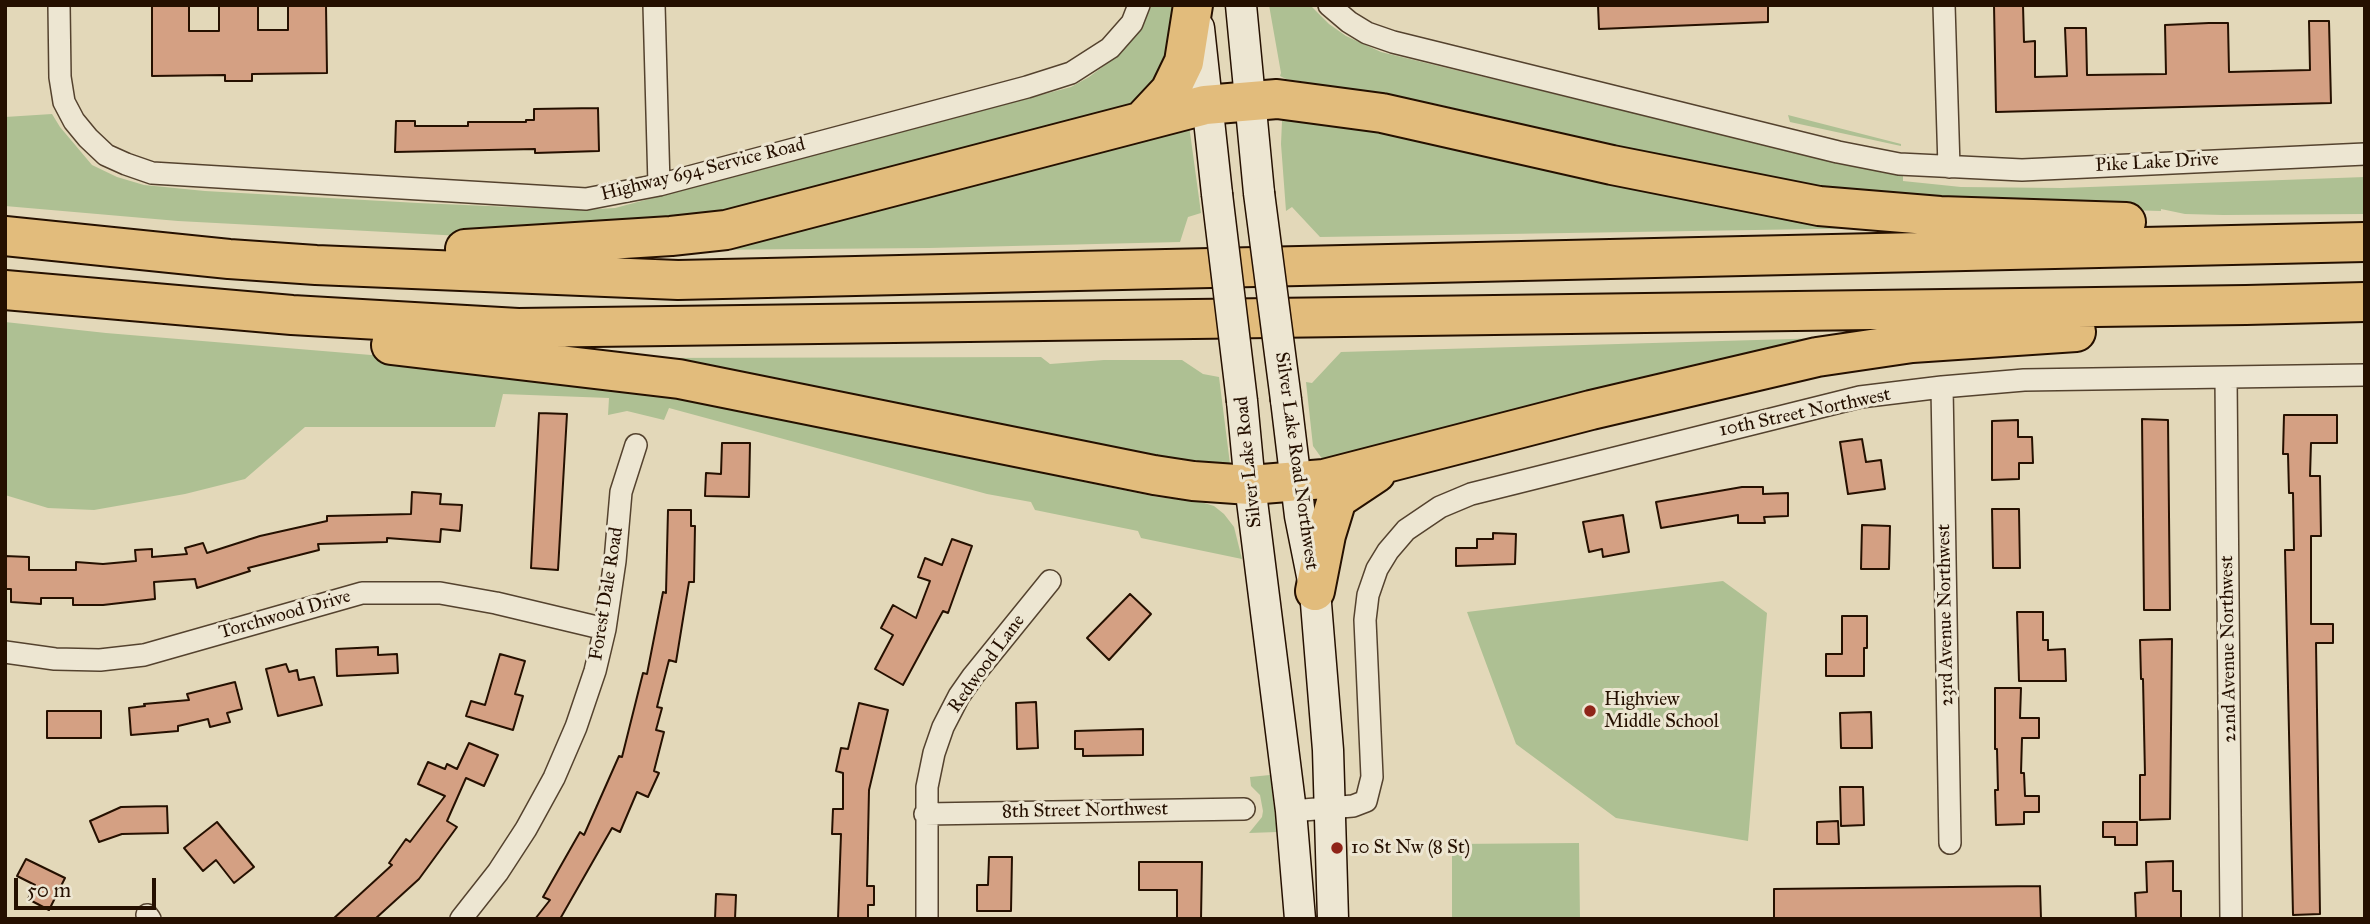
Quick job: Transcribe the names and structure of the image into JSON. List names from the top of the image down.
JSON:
{
  "streets": {
    "main road": ["Silver Lake Road Northwest", "Silver Lake Road"],
    "street": [
      "Pike Lake Drive",
      "Highway 694 Service Road",
      "10th Street Northwest",
      "Forest Dale Road",
      "Torchwood Drive",
      "23rd Avenue Northwest",
      "22nd Avenue Northwest",
      "Redwood Lane",
      "8th Street Northwest"
    ]
  },
  "crossings": [
    ["10th Street Northwest", "Silver Lake Road Northwest"],
    ["10th Street Northwest", "23rd Avenue Northwest"],
    ["10th Street Northwest", "22nd Avenue Northwest"],
    ["Forest Dale Road", "Torchwood Drive"],
    ["Redwood Lane", "8th Street Northwest"]
  ],
  "places": ["Highview Middle School", "10 St Nw (8 St)"],
  "scale_bar": "50 m"
}
